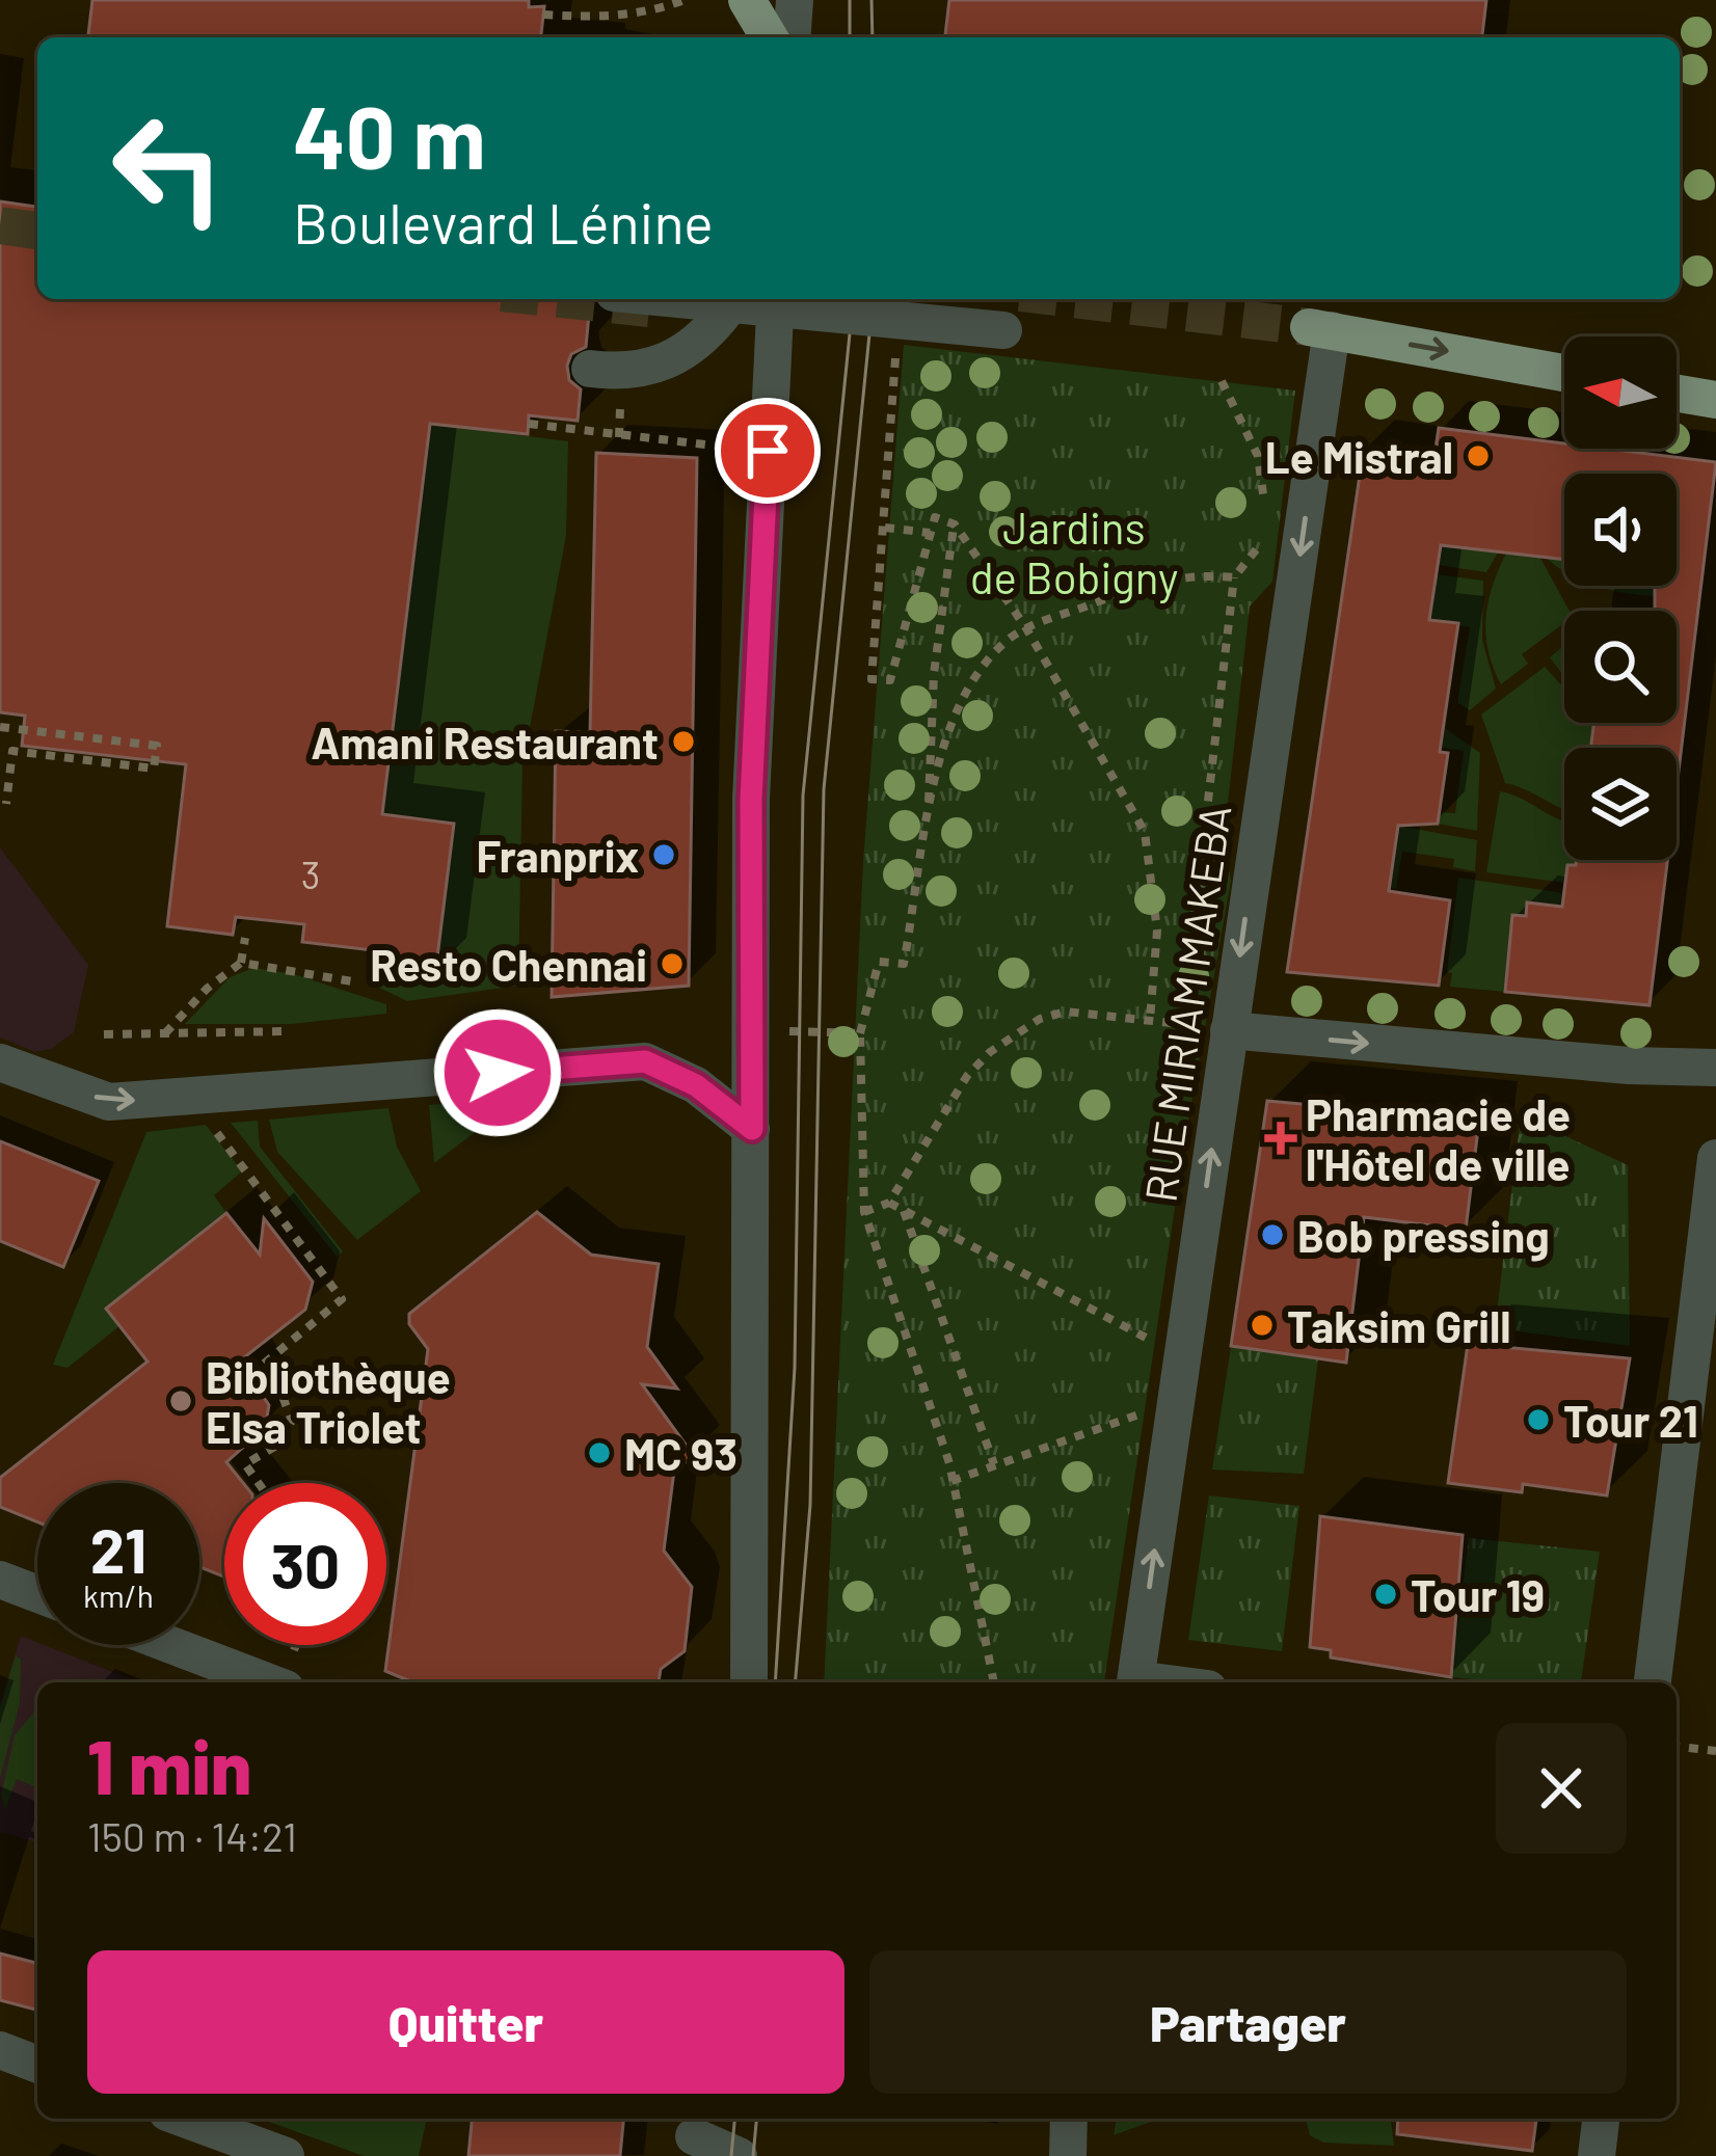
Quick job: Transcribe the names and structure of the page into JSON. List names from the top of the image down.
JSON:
{
  "streets": {
    "street": ["RUE MIRIAM MAKEBA"]
  },
  "parks": ["Jardins de Bobigny"],
  "places": {
    "other": [
      "Le Mistral",
      "Amani Restaurant",
      "Franprix",
      "Resto Chennai",
      "Bob pressing",
      "Taksim Grill",
      "Bibliothèque Elsa Triolet",
      "Tour 21",
      "MC 93",
      "Tour 19"
    ],
    "health": ["Pharmacie de l'Hôtel de ville"]
  },
  "house_numbers": ["3"],
  "north": "left",
  "page": {
    "turn": ["40 m", "Boulevard Lénine"],
    "speed": "21 km/h",
    "limit": "30",
    "heading": ["1 min", "150 m · 14:21"],
    "buttons": ["Quitter", "Partager"]
  }
}
